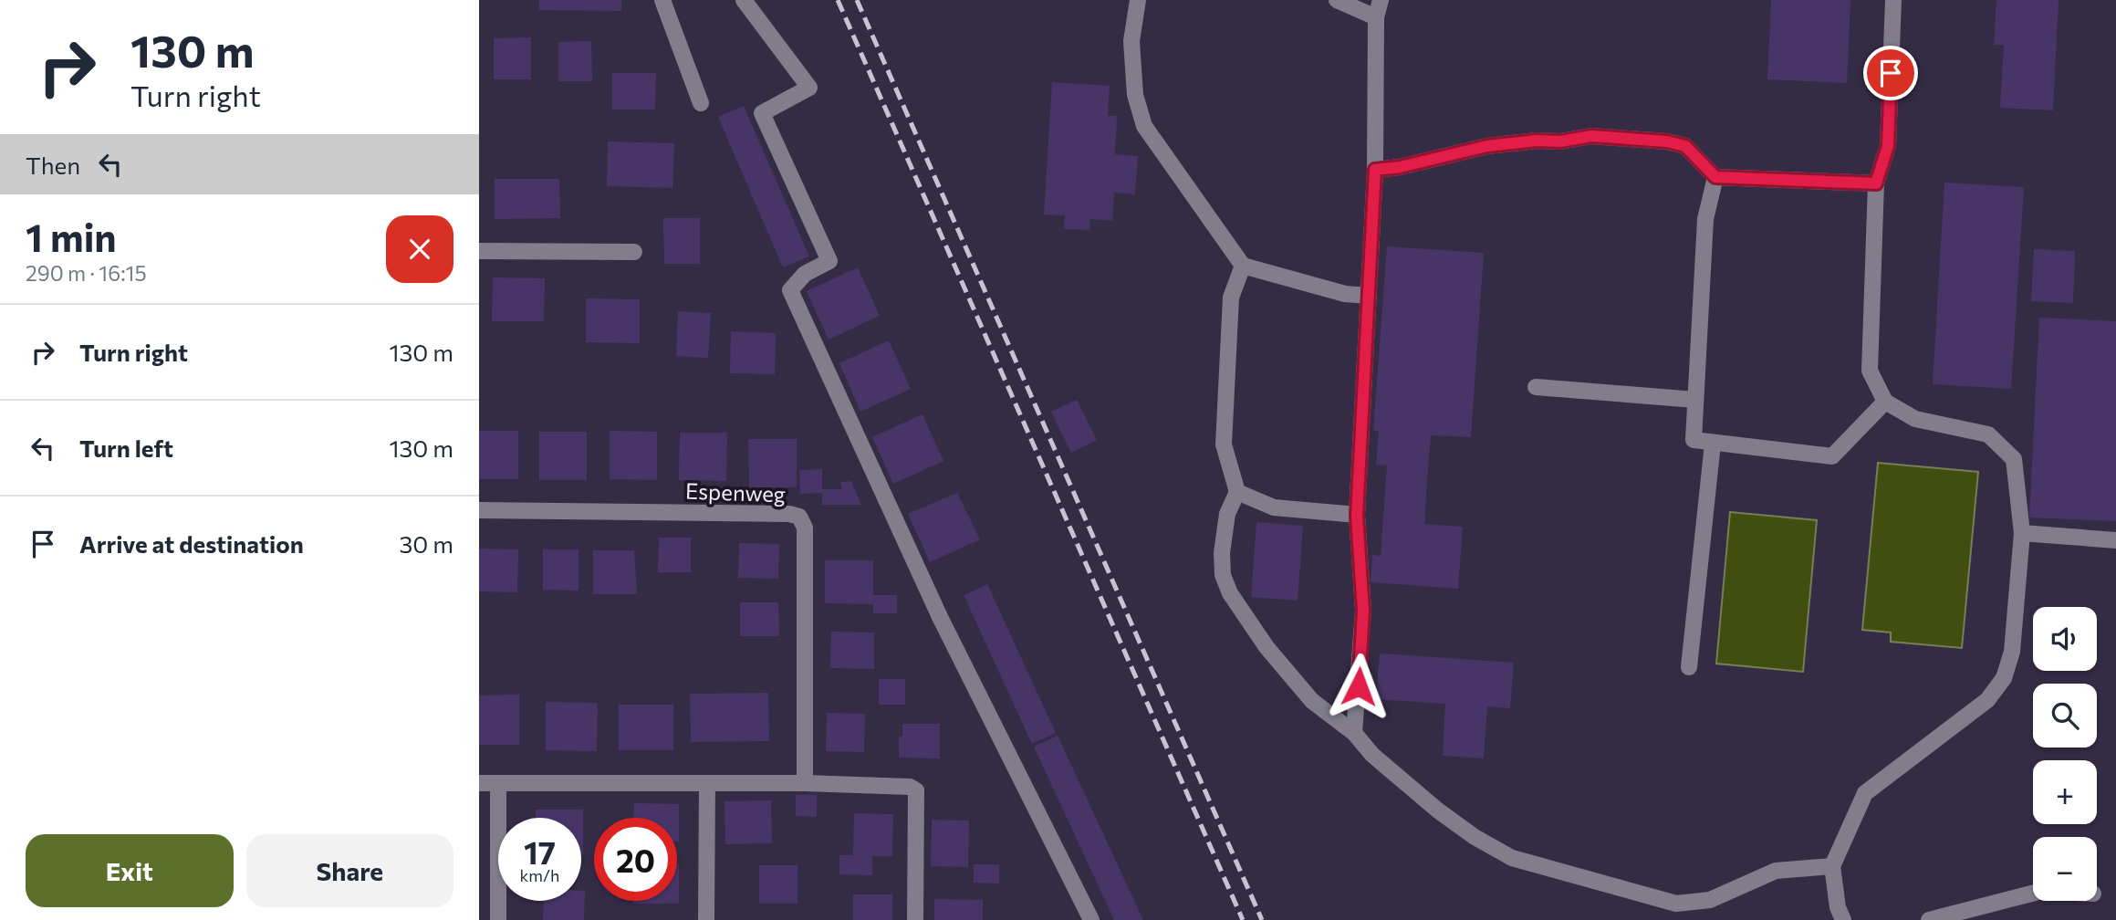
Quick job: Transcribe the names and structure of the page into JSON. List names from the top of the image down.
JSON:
{
  "streets": {
    "street": ["Espenweg"]
  },
  "page": {
    "turn": ["130 m", "Turn right"],
    "then": "Then",
    "heading": ["1 min", "290 m · 16:15"],
    "list": [
      {
        "name": "Turn right",
        "value": "130 m"
      },
      {
        "name": "Turn left",
        "value": "130 m"
      },
      {
        "name": "Arrive at destination",
        "value": "30 m"
      }
    ],
    "map_buttons": ["+", "−"],
    "speed": "17 km/h",
    "limit": "20",
    "buttons": ["Exit", "Share"]
  }
}
